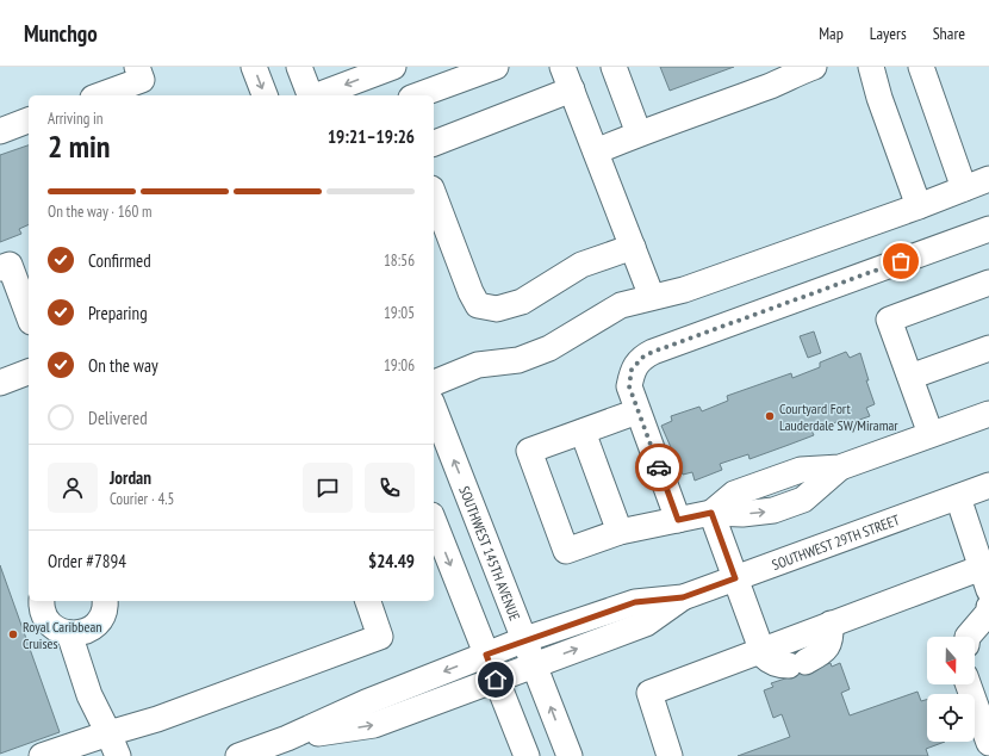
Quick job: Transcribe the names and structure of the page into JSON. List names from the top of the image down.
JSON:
{
  "streets": {
    "street": ["SOUTHWEST 29TH STREET", "SOUTHWEST 145TH AVENUE"]
  },
  "crossings": [
    ["SOUTHWEST 29TH STREET", "SOUTHWEST 145TH AVENUE"]
  ],
  "places": ["Courtyard Fort Lauderdale SW/Miramar", "Royal Caribbean Cruises"],
  "north": "bottom",
  "page": {
    "header": "Munchgo",
    "nav": ["Map", "Layers", "Share"],
    "heading": ["2 min", "Arriving in", "19:21–19:26"],
    "panel": [
      "Jordan",
      "Courier · 4.5",
      "Order #7894",
      "$24.49"
    ],
    "bar": "On the way · 160 m",
    "list": [
      ["Confirmed", "18:56"],
      ["Preparing", "19:05"],
      ["On the way", "19:06"],
      "Delivered"
    ]
  }
}
